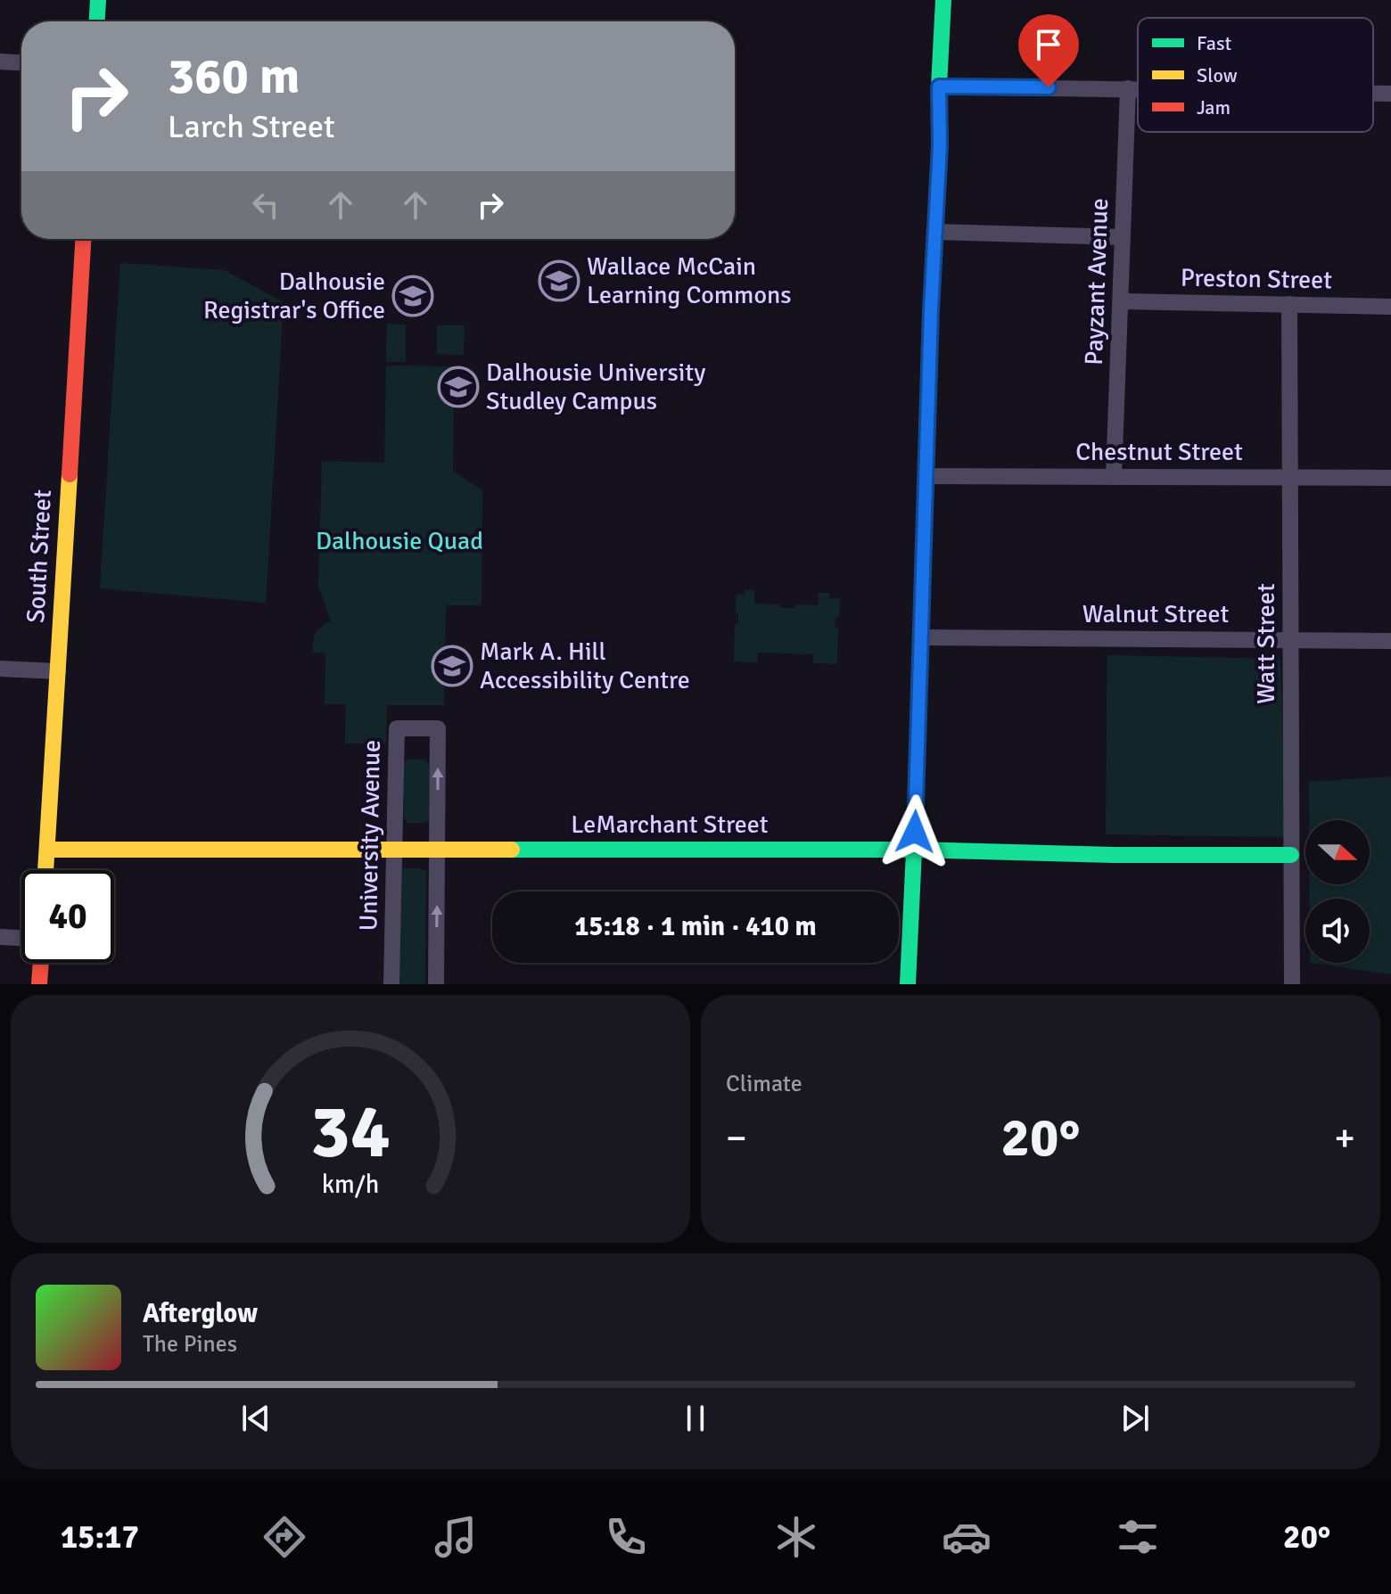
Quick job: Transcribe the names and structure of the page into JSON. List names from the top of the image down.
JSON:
{
  "streets": {
    "street": [
      "Preston Street",
      "Payzant Avenue",
      "Chestnut Street",
      "South Street",
      "Walnut Street",
      "Watt Street",
      "LeMarchant Street",
      "University Avenue"
    ]
  },
  "crossings": [
    ["Preston Street", "Payzant Avenue"],
    ["Preston Street", "Watt Street"],
    ["Payzant Avenue", "Chestnut Street"],
    ["Chestnut Street", "Watt Street"],
    ["South Street", "LeMarchant Street"],
    ["Walnut Street", "Watt Street"],
    ["Watt Street", "LeMarchant Street"],
    ["LeMarchant Street", "University Avenue"]
  ],
  "parks": ["Dalhousie Quad"],
  "places": {
    "school or university": [
      "Wallace McCain Learning Commons",
      "Dalhousie Registrar's Office",
      "Dalhousie University Studley Campus",
      "Mark A. Hill Accessibility Centre"
    ]
  },
  "legend": ["Fast", "Slow", "Jam"],
  "north": "right",
  "page": {
    "turn": ["360 m", "Larch Street"],
    "limit": "40",
    "trip": "15:18 · 1 min · 410 m",
    "tile": "Climate",
    "heat": ["−", "20°", "+"],
    "song": ["Afterglow", "The Pines"],
    "tabs": ["15:17", "20°"],
    "gauge": ["34", "km/h"]
  }
}
